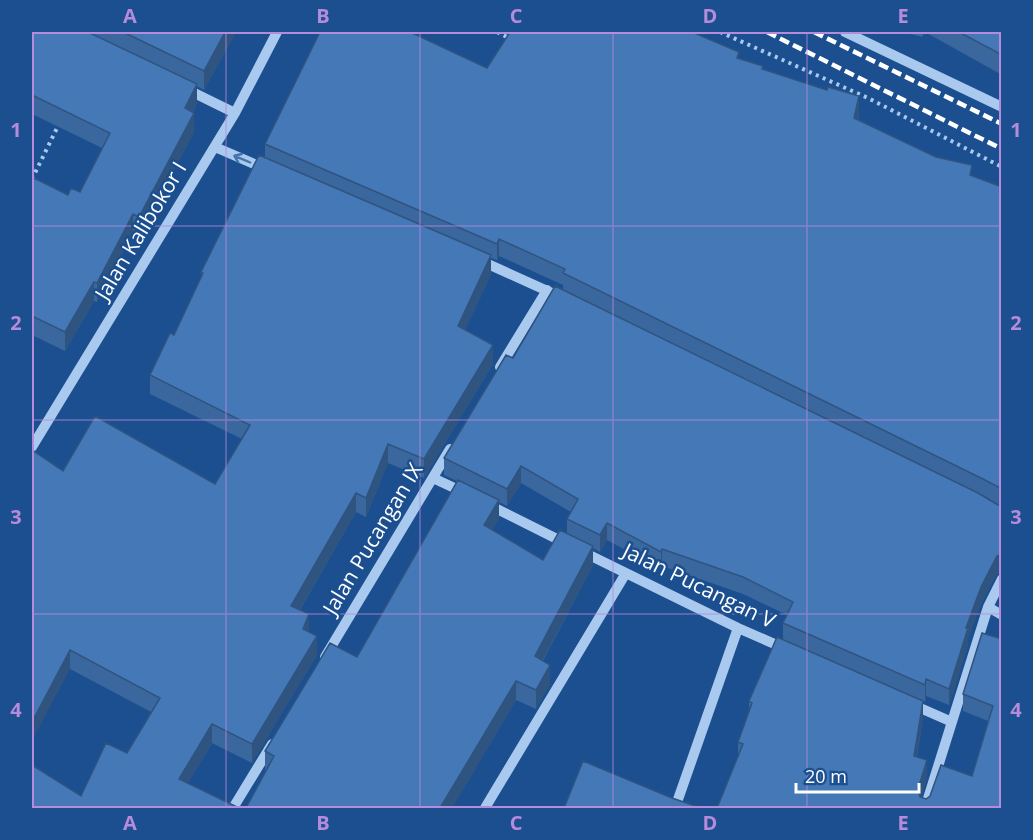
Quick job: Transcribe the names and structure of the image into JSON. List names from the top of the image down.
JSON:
{
  "streets": {
    "street": ["Jalan Kalibokor I", "Jalan Pucangan IX", "Jalan Pucangan V"]
  },
  "crossings": [
    ["Jalan Pucangan IX", "Jalan Pucangan V"]
  ],
  "scale_bar": "20 m",
  "grid": {
    "columns": [
      "A",
      "B",
      "C",
      "D",
      "E"
    ],
    "rows": [
      "1",
      "2",
      "3",
      "4"
    ]
  }
}
